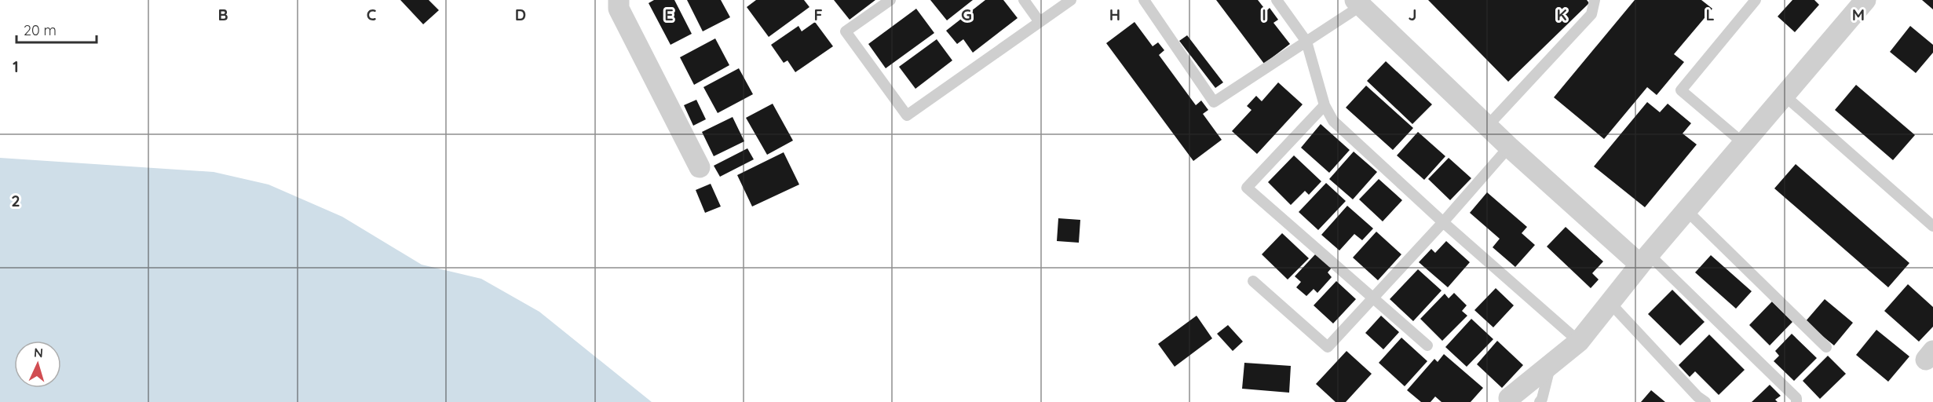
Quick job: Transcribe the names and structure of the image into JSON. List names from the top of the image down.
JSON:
{
  "scale_bar": "20 m",
  "north": "top",
  "grid": {
    "columns": [
      "B",
      "C",
      "D",
      "E",
      "F",
      "G",
      "H",
      "I",
      "J",
      "K",
      "L",
      "M"
    ],
    "rows": ["1", "2"]
  }
}
